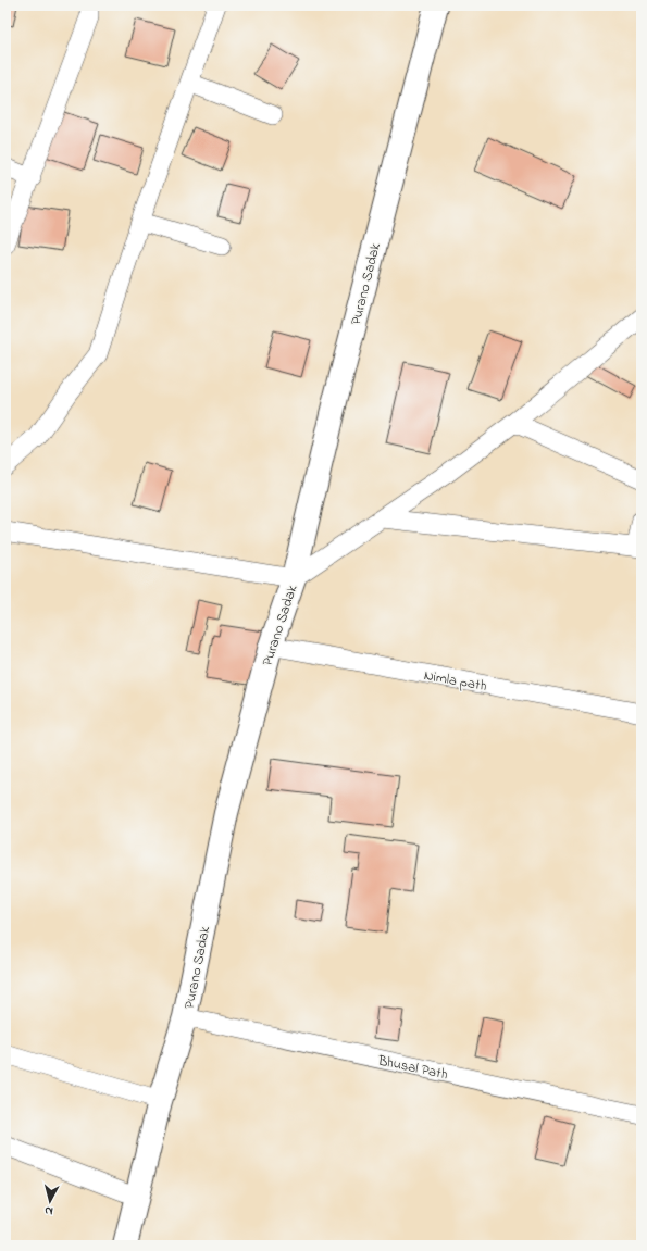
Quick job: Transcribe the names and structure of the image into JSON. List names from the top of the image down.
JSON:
{
  "streets": {
    "main road": ["Purano Sadak"],
    "street": ["Nimla path", "Bhusal Path"]
  },
  "crossings": [
    ["Purano Sadak", "Nimla path"],
    ["Purano Sadak", "Bhusal Path"]
  ],
  "north": "bottom"
}
